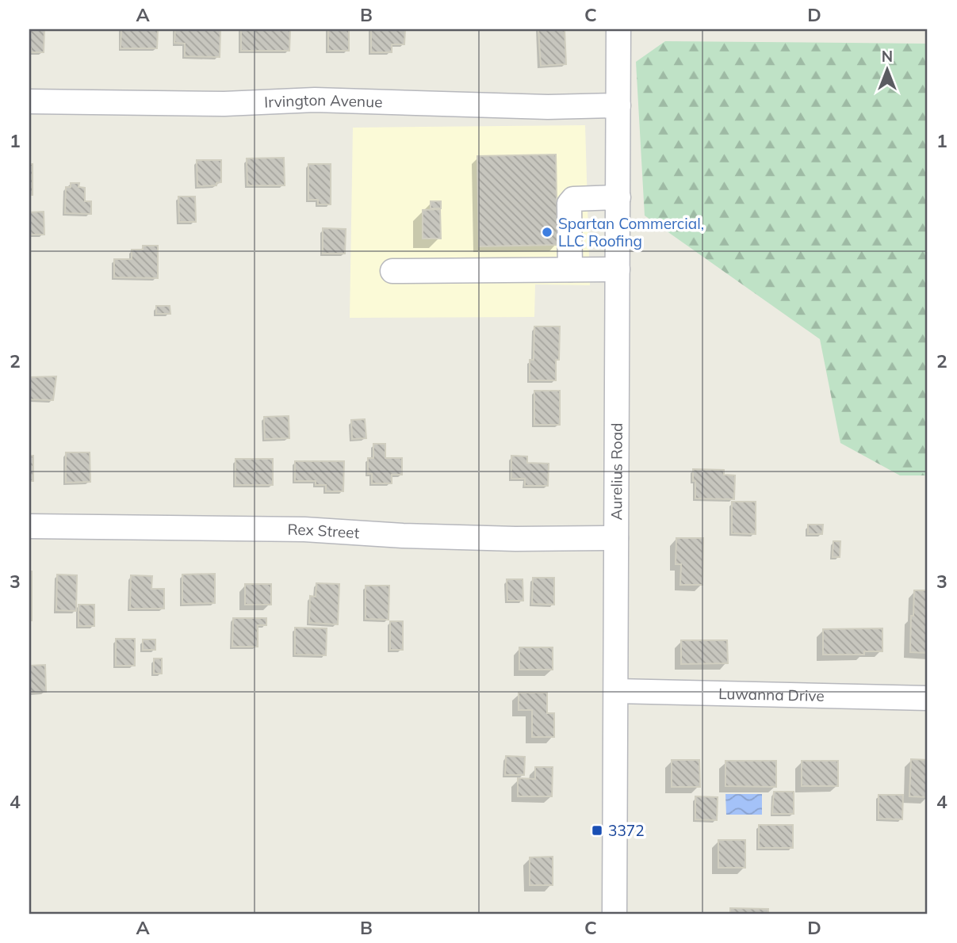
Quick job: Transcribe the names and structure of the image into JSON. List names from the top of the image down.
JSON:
{
  "streets": {
    "street": [
      "Irvington Avenue",
      "Aurelius Road",
      "Rex Street",
      "Luwanna Drive"
    ]
  },
  "crossings": [
    ["Irvington Avenue", "Aurelius Road"],
    ["Aurelius Road", "Rex Street"],
    ["Aurelius Road", "Luwanna Drive"]
  ],
  "places": {
    "other": ["Spartan Commercial, LLC Roofing"],
    "transit": ["3372"]
  },
  "north": "top",
  "grid": {
    "columns": [
      "A",
      "B",
      "C",
      "D"
    ],
    "rows": [
      "1",
      "2",
      "3",
      "4"
    ]
  }
}
